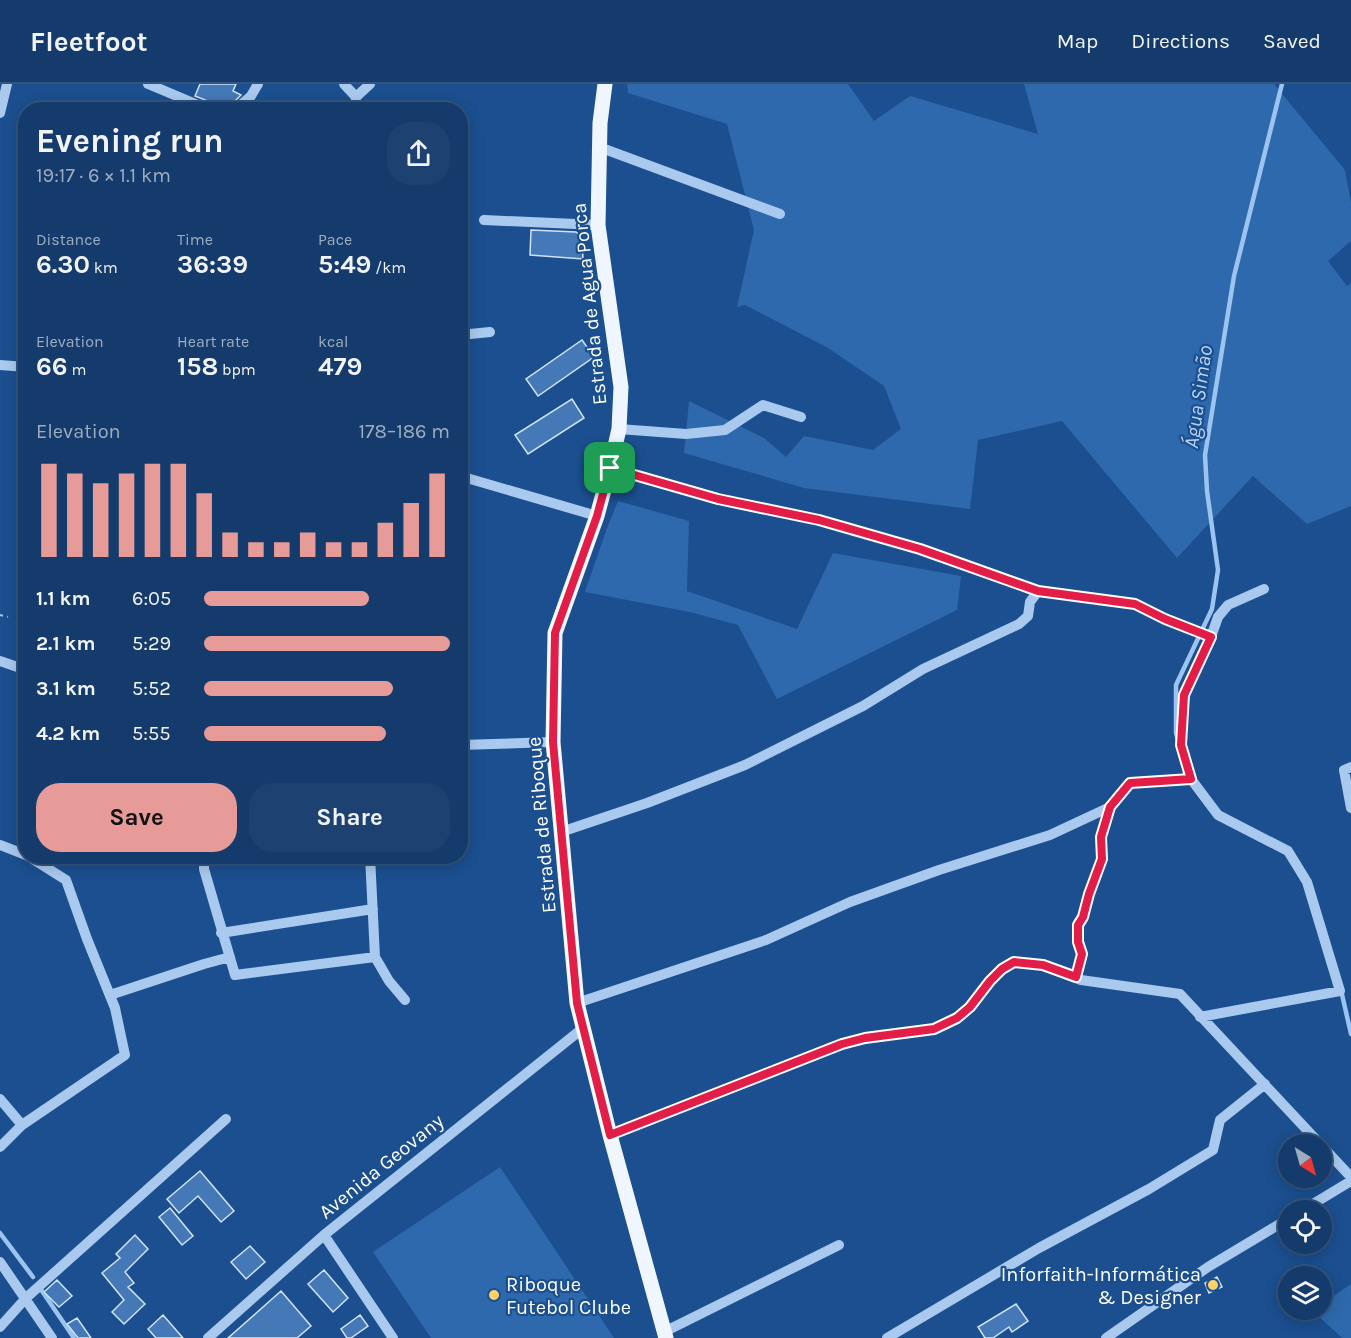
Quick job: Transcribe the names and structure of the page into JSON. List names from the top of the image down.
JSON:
{
  "streets": {
    "main road": ["Estrada de Agua Porca", "Estrada de Riboque"],
    "street": ["Avenida Geovany"]
  },
  "crossings": [
    ["Estrada de Agua Porca", "Estrada de Riboque"],
    ["Estrada de Riboque", "Avenida Geovany"]
  ],
  "water": ["Água Simão"],
  "places": ["Inforfaith-Informática & Designer", "Riboque Futebol Clube"],
  "north": "bottom right",
  "page": {
    "header": "Fleetfoot",
    "nav": ["Map", "Directions", "Saved"],
    "heading": ["Evening run", "19:17 · 6 × 1.1 km"],
    "stats": [
      ["Distance", "6.30 km"],
      ["Time", "36:39"],
      ["Pace", "5:49 /km"],
      ["Elevation", "66 m"],
      ["Heart rate", "158 bpm"],
      ["kcal", "479"]
    ],
    "chart": ["Elevation", "178–186 m"],
    "list": [
      {
        "name": "1.1 km",
        "note": "6:05"
      },
      {
        "name": "2.1 km",
        "note": "5:29"
      },
      {
        "name": "3.1 km",
        "note": "5:52"
      },
      {
        "name": "4.2 km",
        "note": "5:55"
      }
    ],
    "buttons": ["Save", "Share"]
  }
}
